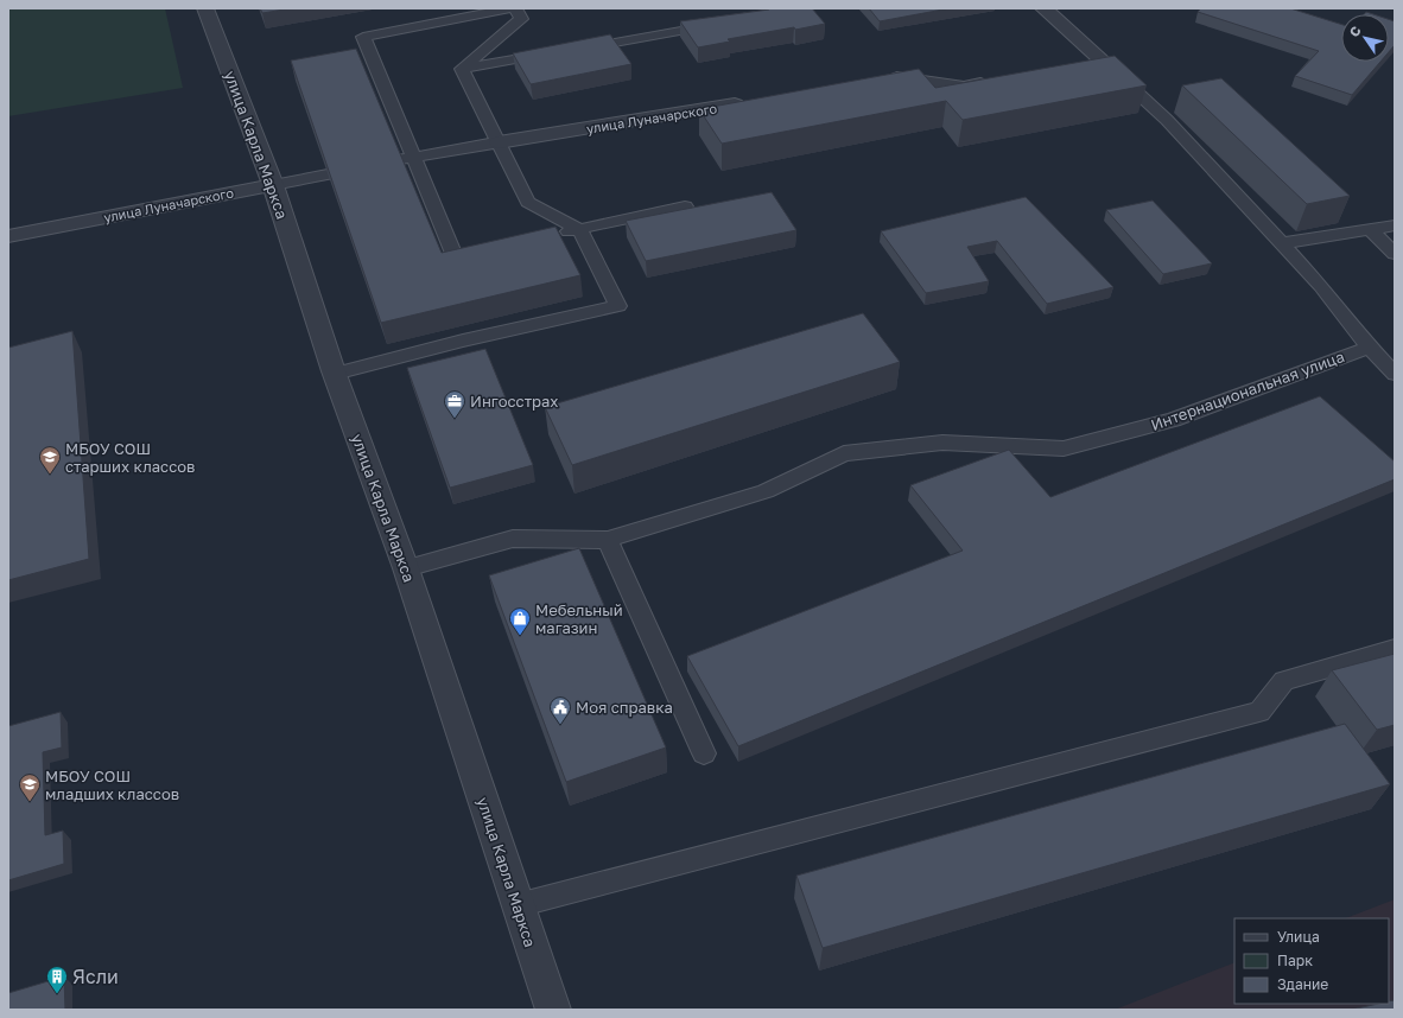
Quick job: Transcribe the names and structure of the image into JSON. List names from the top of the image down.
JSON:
{
  "streets": {
    "street": ["улица Луначарского", "улица Карла Маркса"],
    "lane": ["Интернациональная улица"]
  },
  "crossings": [
    ["улица Луначарского", "улица Карла Маркса"],
    ["улица Карла Маркса", "Интернациональная улица"]
  ],
  "places": {
    "office": ["Ингосстрах"],
    "school or university": ["МБОУ СОШ старших классов", "МБОУ СОШ младших классов"],
    "shop": ["Мебельный магазин"],
    "public building": ["Моя справка"],
    "building": ["Ясли"]
  },
  "legend": ["Улица", "Парк", "Здание"],
  "north": "top left"
}
